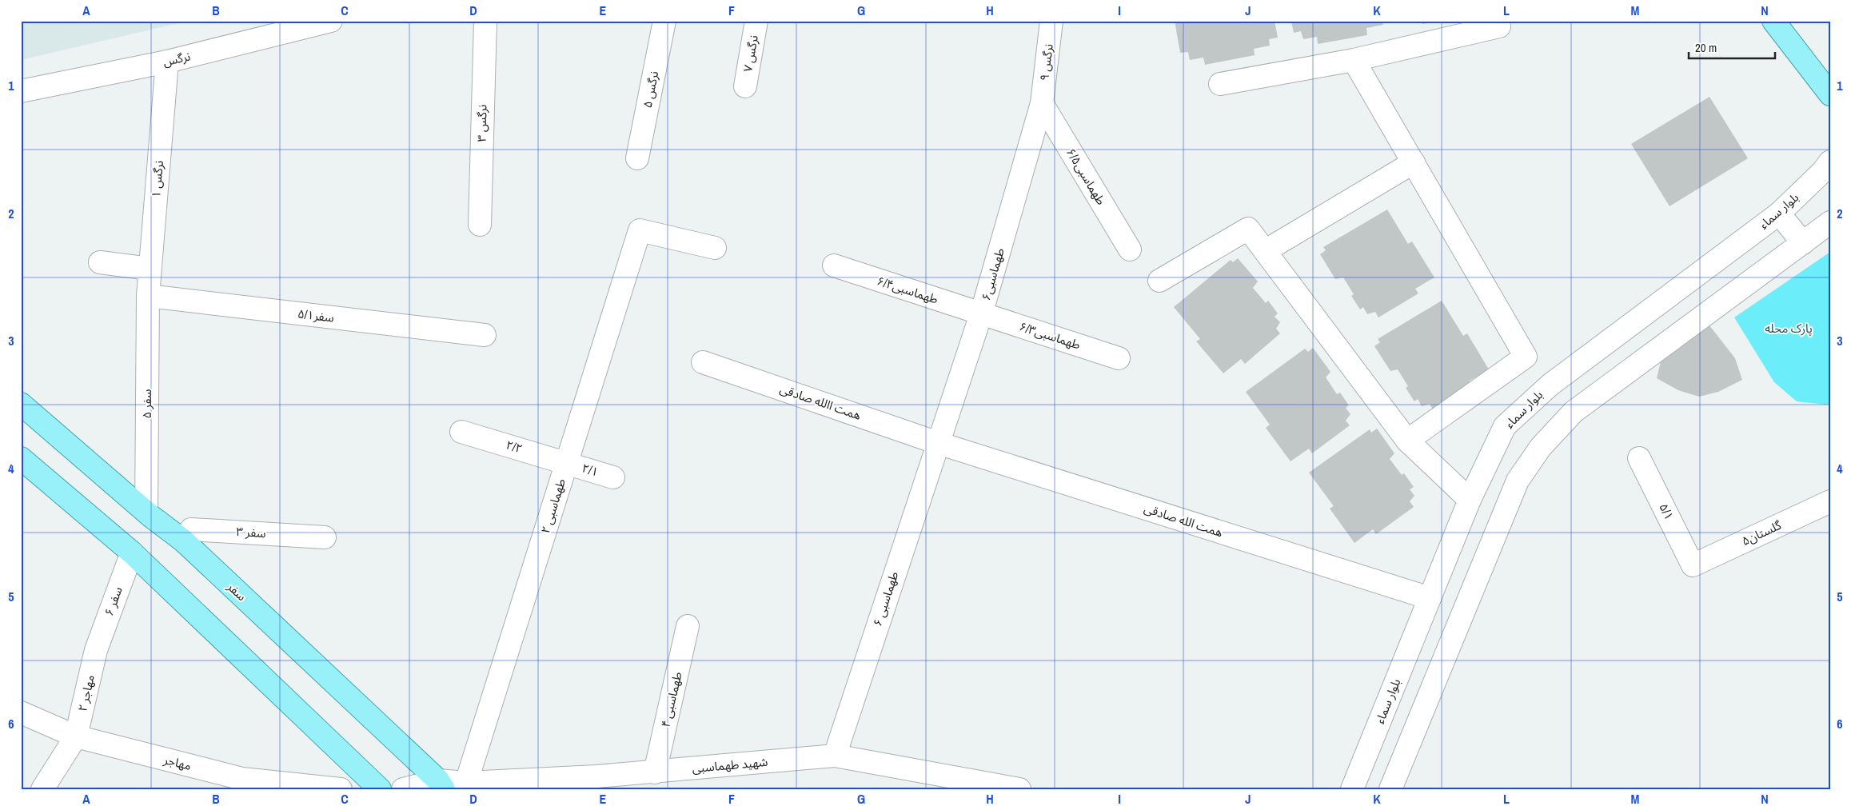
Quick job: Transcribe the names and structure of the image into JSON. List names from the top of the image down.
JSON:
{
  "streets": {
    "main road": ["سفر"],
    "street": [
      "۷ نرگس",
      "نرگس",
      "۹ نرگس",
      "۵ نرگس",
      "۳ نرگس",
      "۶/۵طهماسبی",
      "۱ نرگس",
      "بلوار سماء",
      "۶طهماسبی",
      "۶/۴طهماسبی",
      "۵/۱سفر",
      "۶/۳طهماسبی",
      "همت االله صادقی",
      "۵ سفر",
      "۲/۲",
      "۲/۱",
      "۲ طهماسبی",
      "۵/۱",
      "همت الله صادقی",
      "۳ سفر",
      "گلستان۵",
      "۶ طهماسبی",
      "۶ سفر",
      "۲ مهاجر",
      "۴ طهماسبی",
      "مهاجر",
      "شهید طهماسبی"
    ]
  },
  "crossings": [
    ["نرگس", "۱ نرگس"],
    ["۹ نرگس", "۶/۵طهماسبی"],
    ["۹ نرگس", "۶طهماسبی"],
    ["۶/۵طهماسبی", "۶طهماسبی"],
    ["۱ نرگس", "۵/۱سفر"],
    ["۱ نرگس", "۵ سفر"],
    ["بلوار سماء", "همت الله صادقی"],
    ["۶طهماسبی", "۶/۴طهماسبی"],
    ["۶طهماسبی", "۶/۳طهماسبی"],
    ["۶طهماسبی", "همت االله صادقی"],
    ["۶طهماسبی", "همت الله صادقی"],
    ["۶طهماسبی", "۶ طهماسبی"],
    ["۶/۴طهماسبی", "۶/۳طهماسبی"],
    ["۵/۱سفر", "۵ سفر"],
    ["همت االله صادقی", "همت الله صادقی"],
    ["همت االله صادقی", "۶ طهماسبی"],
    ["۵ سفر", "سفر"],
    ["۲/۲", "۲/۱"],
    ["۲/۲", "۲ طهماسبی"],
    ["۲/۱", "۲ طهماسبی"],
    ["۲ طهماسبی", "شهید طهماسبی"],
    ["۵/۱", "گلستان۵"],
    ["همت الله صادقی", "۶ طهماسبی"],
    ["۳ سفر", "سفر"],
    ["سفر", "شهید طهماسبی"],
    ["۶ طهماسبی", "شهید طهماسبی"],
    ["۶ سفر", "۲ مهاجر"],
    ["۲ مهاجر", "مهاجر"],
    ["۴ طهماسبی", "شهید طهماسبی"]
  ],
  "parks": ["پارک محله"],
  "scale_bar": "20 m",
  "grid": {
    "columns": [
      "A",
      "B",
      "C",
      "D",
      "E",
      "F",
      "G",
      "H",
      "I",
      "J",
      "K",
      "L",
      "M",
      "N"
    ],
    "rows": [
      "1",
      "2",
      "3",
      "4",
      "5",
      "6"
    ]
  }
}
